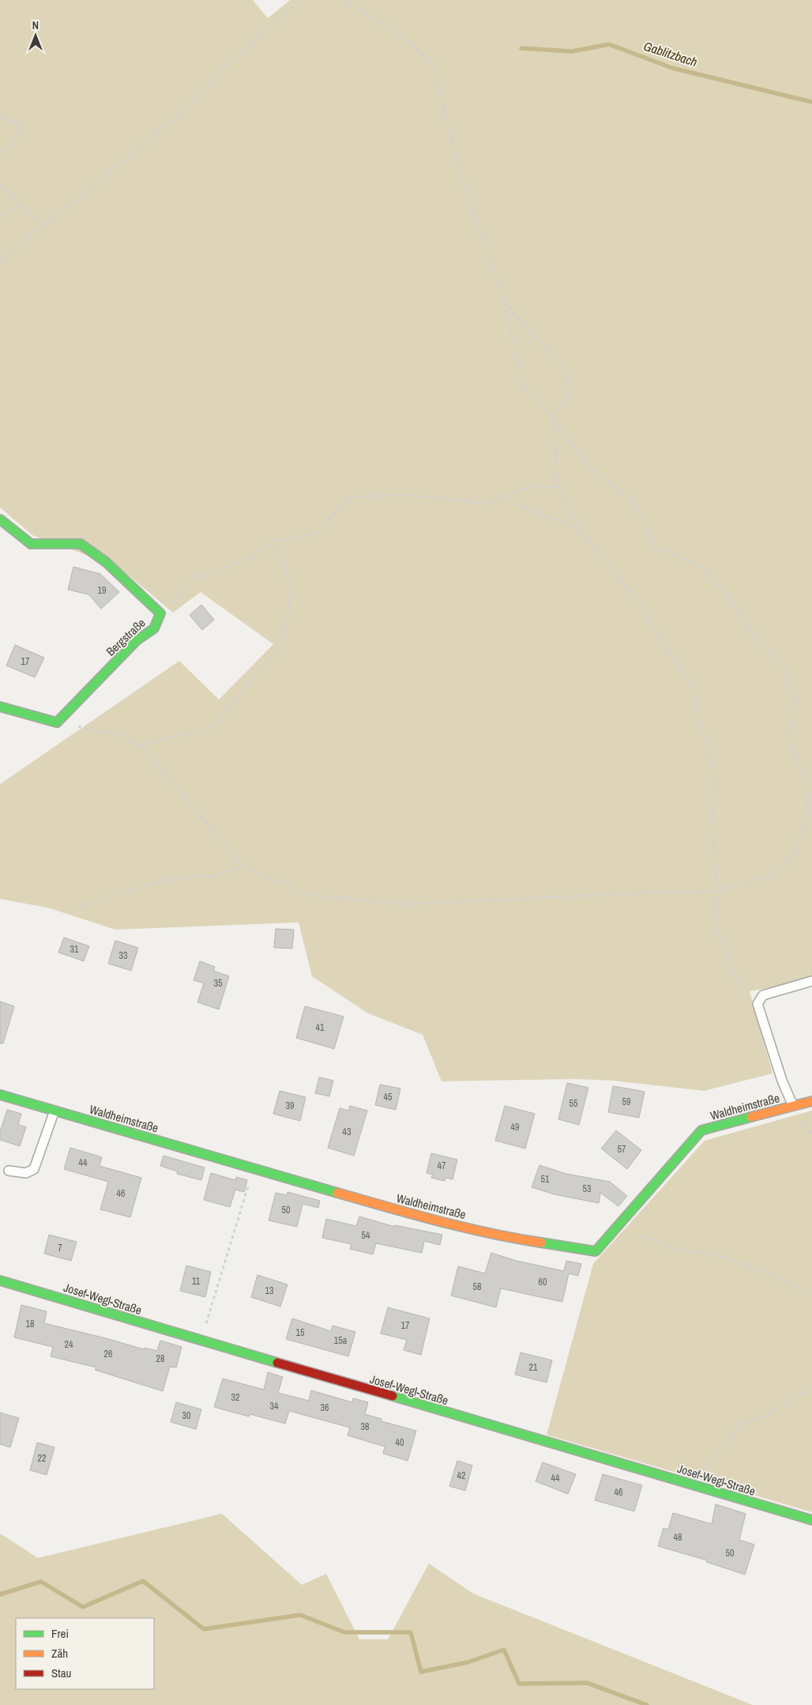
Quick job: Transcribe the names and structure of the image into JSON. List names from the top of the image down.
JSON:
{
  "streets": {
    "street": ["Bergstraße", "Waldheimstraße", "Josef-Wegl-Straße"]
  },
  "water": ["Gablitzbach"],
  "house_numbers": [
    "19",
    "17",
    "31",
    "33",
    "35",
    "41",
    "45",
    "59",
    "55",
    "39",
    "49",
    "43",
    "57",
    "44",
    "47",
    "51",
    "53",
    "46",
    "50",
    "54",
    "7",
    "11",
    "60",
    "58",
    "13",
    "18",
    "17",
    "15",
    "15a",
    "24",
    "26",
    "28",
    "21",
    "32",
    "34",
    "36",
    "30",
    "38",
    "40",
    "22",
    "42",
    "44",
    "46",
    "48",
    "50"
  ],
  "legend": ["Frei", "Zäh", "Stau"],
  "north": "top"
}
